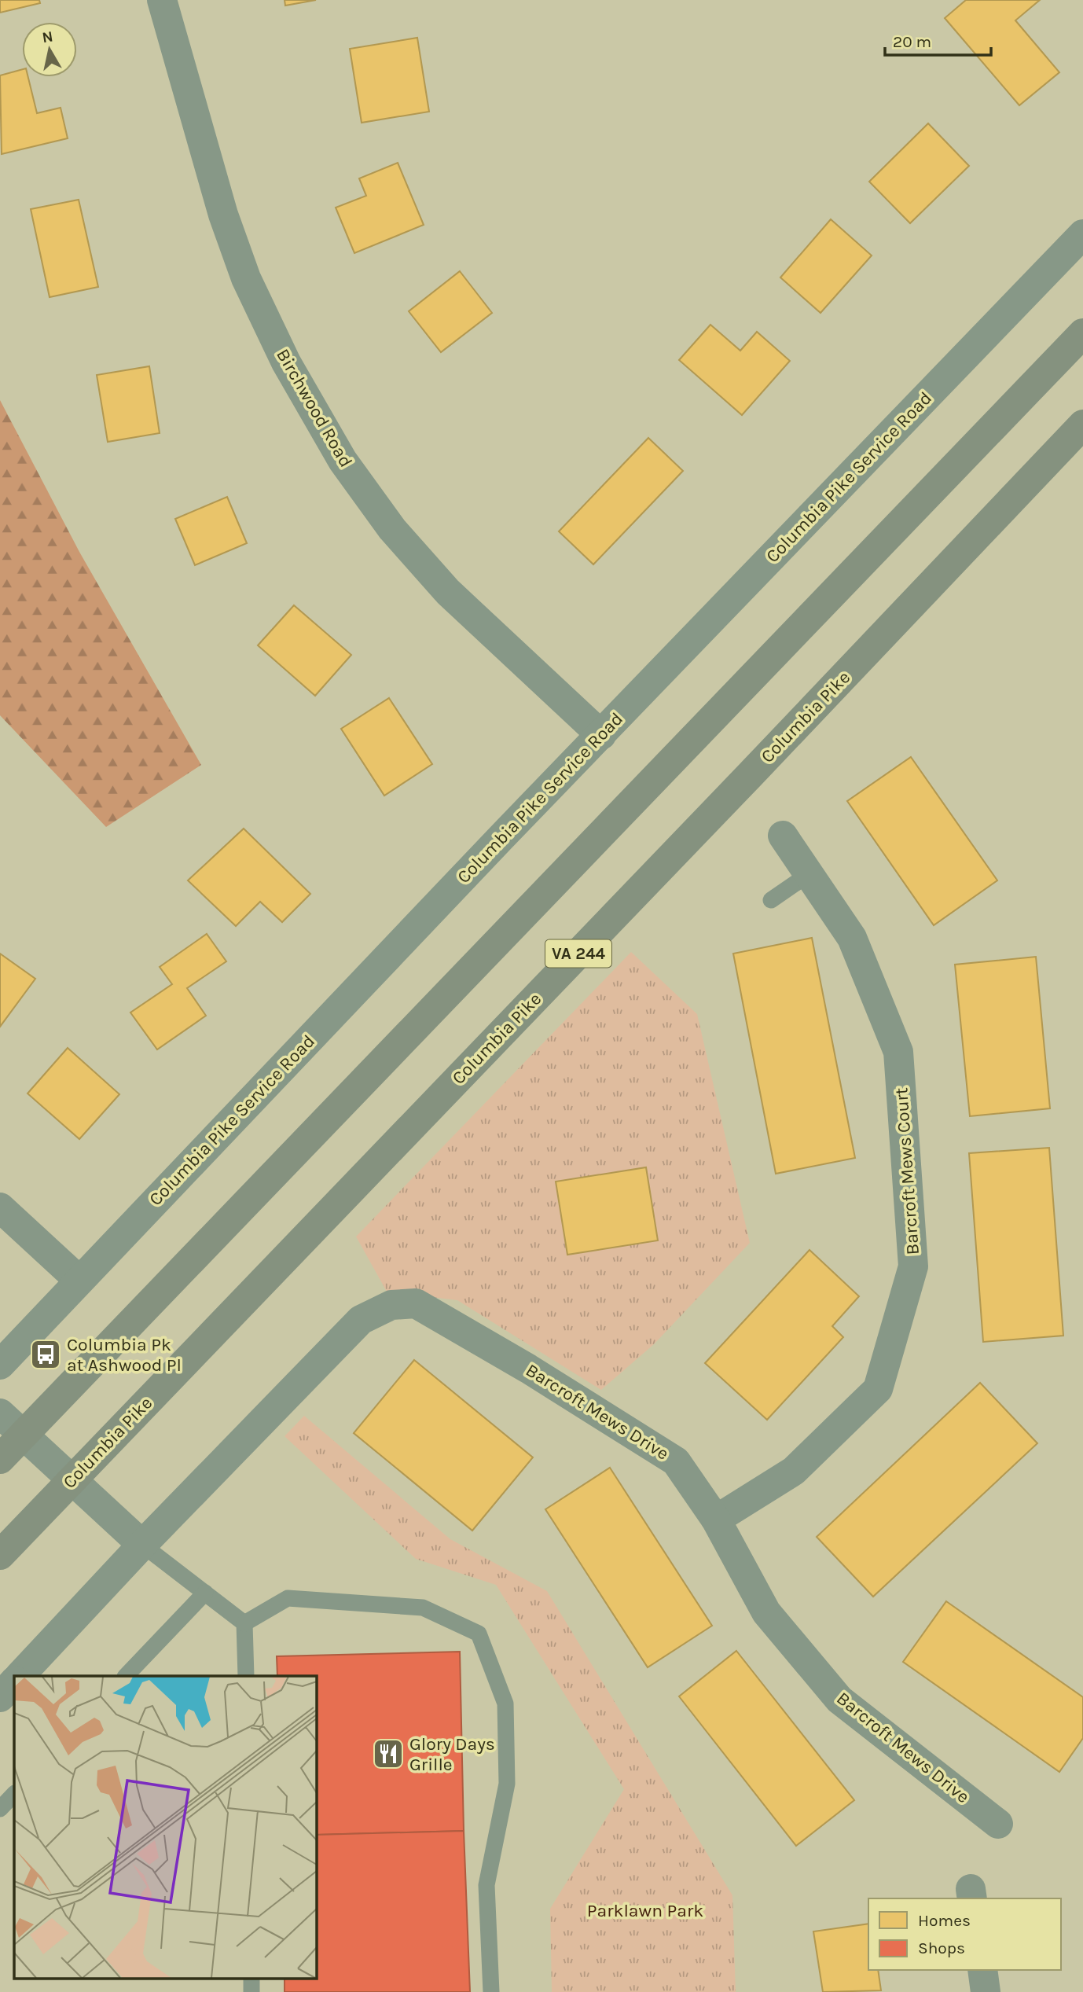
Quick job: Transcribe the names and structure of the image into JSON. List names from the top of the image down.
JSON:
{
  "streets": {
    "main road": ["Columbia Pike", "VA 244"],
    "street": [
      "Birchwood Road",
      "Columbia Pike Service Road",
      "Barcroft Mews Court",
      "Barcroft Mews Drive"
    ]
  },
  "crossings": [
    ["Birchwood Road", "Columbia Pike Service Road"],
    ["Barcroft Mews Court", "Barcroft Mews Drive"]
  ],
  "parks": ["Parklawn Park"],
  "places": {
    "bus stop": ["Columbia Pk at Ashwood Pl"],
    "restaurant": ["Glory Days Grille"]
  },
  "legend": ["Homes", "Shops"],
  "scale_bar": "20 m",
  "north": "top"
}
